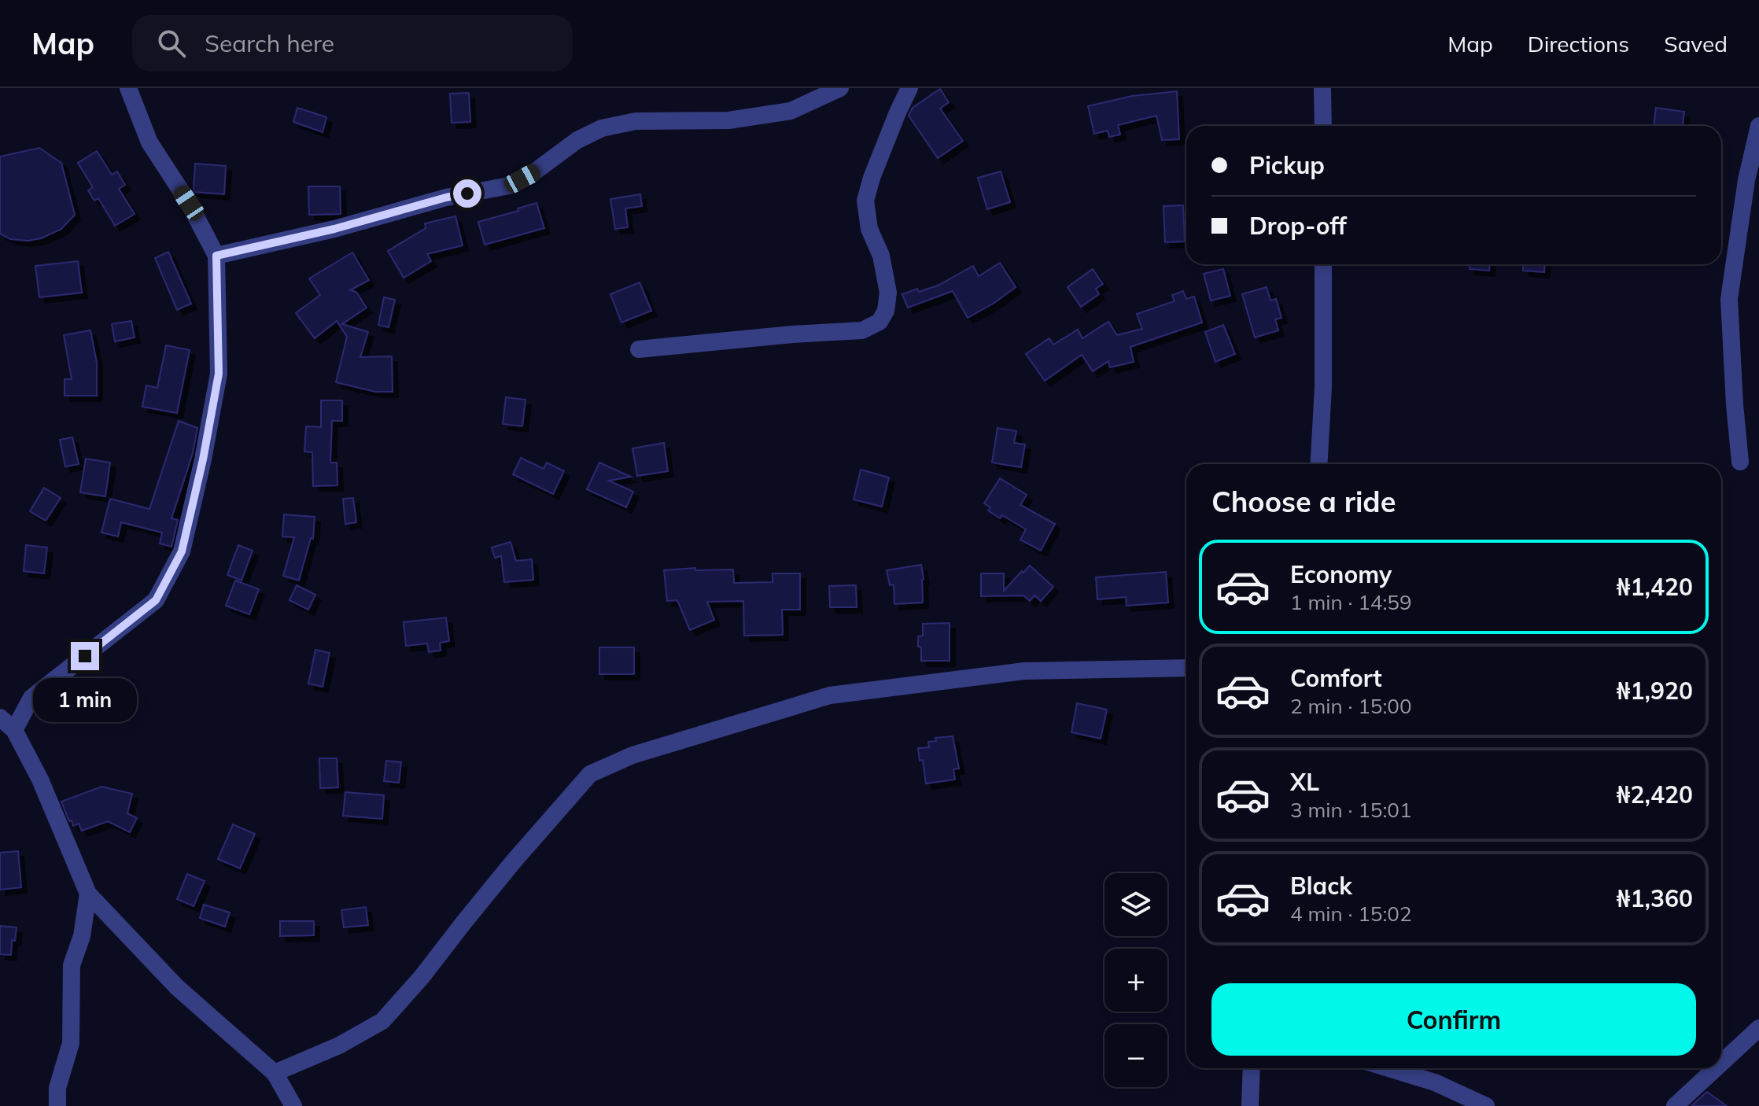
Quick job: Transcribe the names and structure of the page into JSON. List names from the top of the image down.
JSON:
{
  "page": {
    "header": "Map",
    "search": "Search here",
    "nav": ["Map", "Directions", "Saved"],
    "banner": ["Pickup", "Drop-off"],
    "heading": "Choose a ride",
    "list": [
      {
        "name": "Economy",
        "note": "1 min · 14:59",
        "value": "₦1,420"
      },
      {
        "name": "Comfort",
        "note": "2 min · 15:00",
        "value": "₦1,920"
      },
      {
        "name": "XL",
        "note": "3 min · 15:01",
        "value": "₦2,420"
      },
      {
        "name": "Black",
        "note": "4 min · 15:02",
        "value": "₦1,360"
      }
    ],
    "bubble": "1 min",
    "map_buttons": ["+", "−"],
    "buttons": "Confirm"
  }
}
